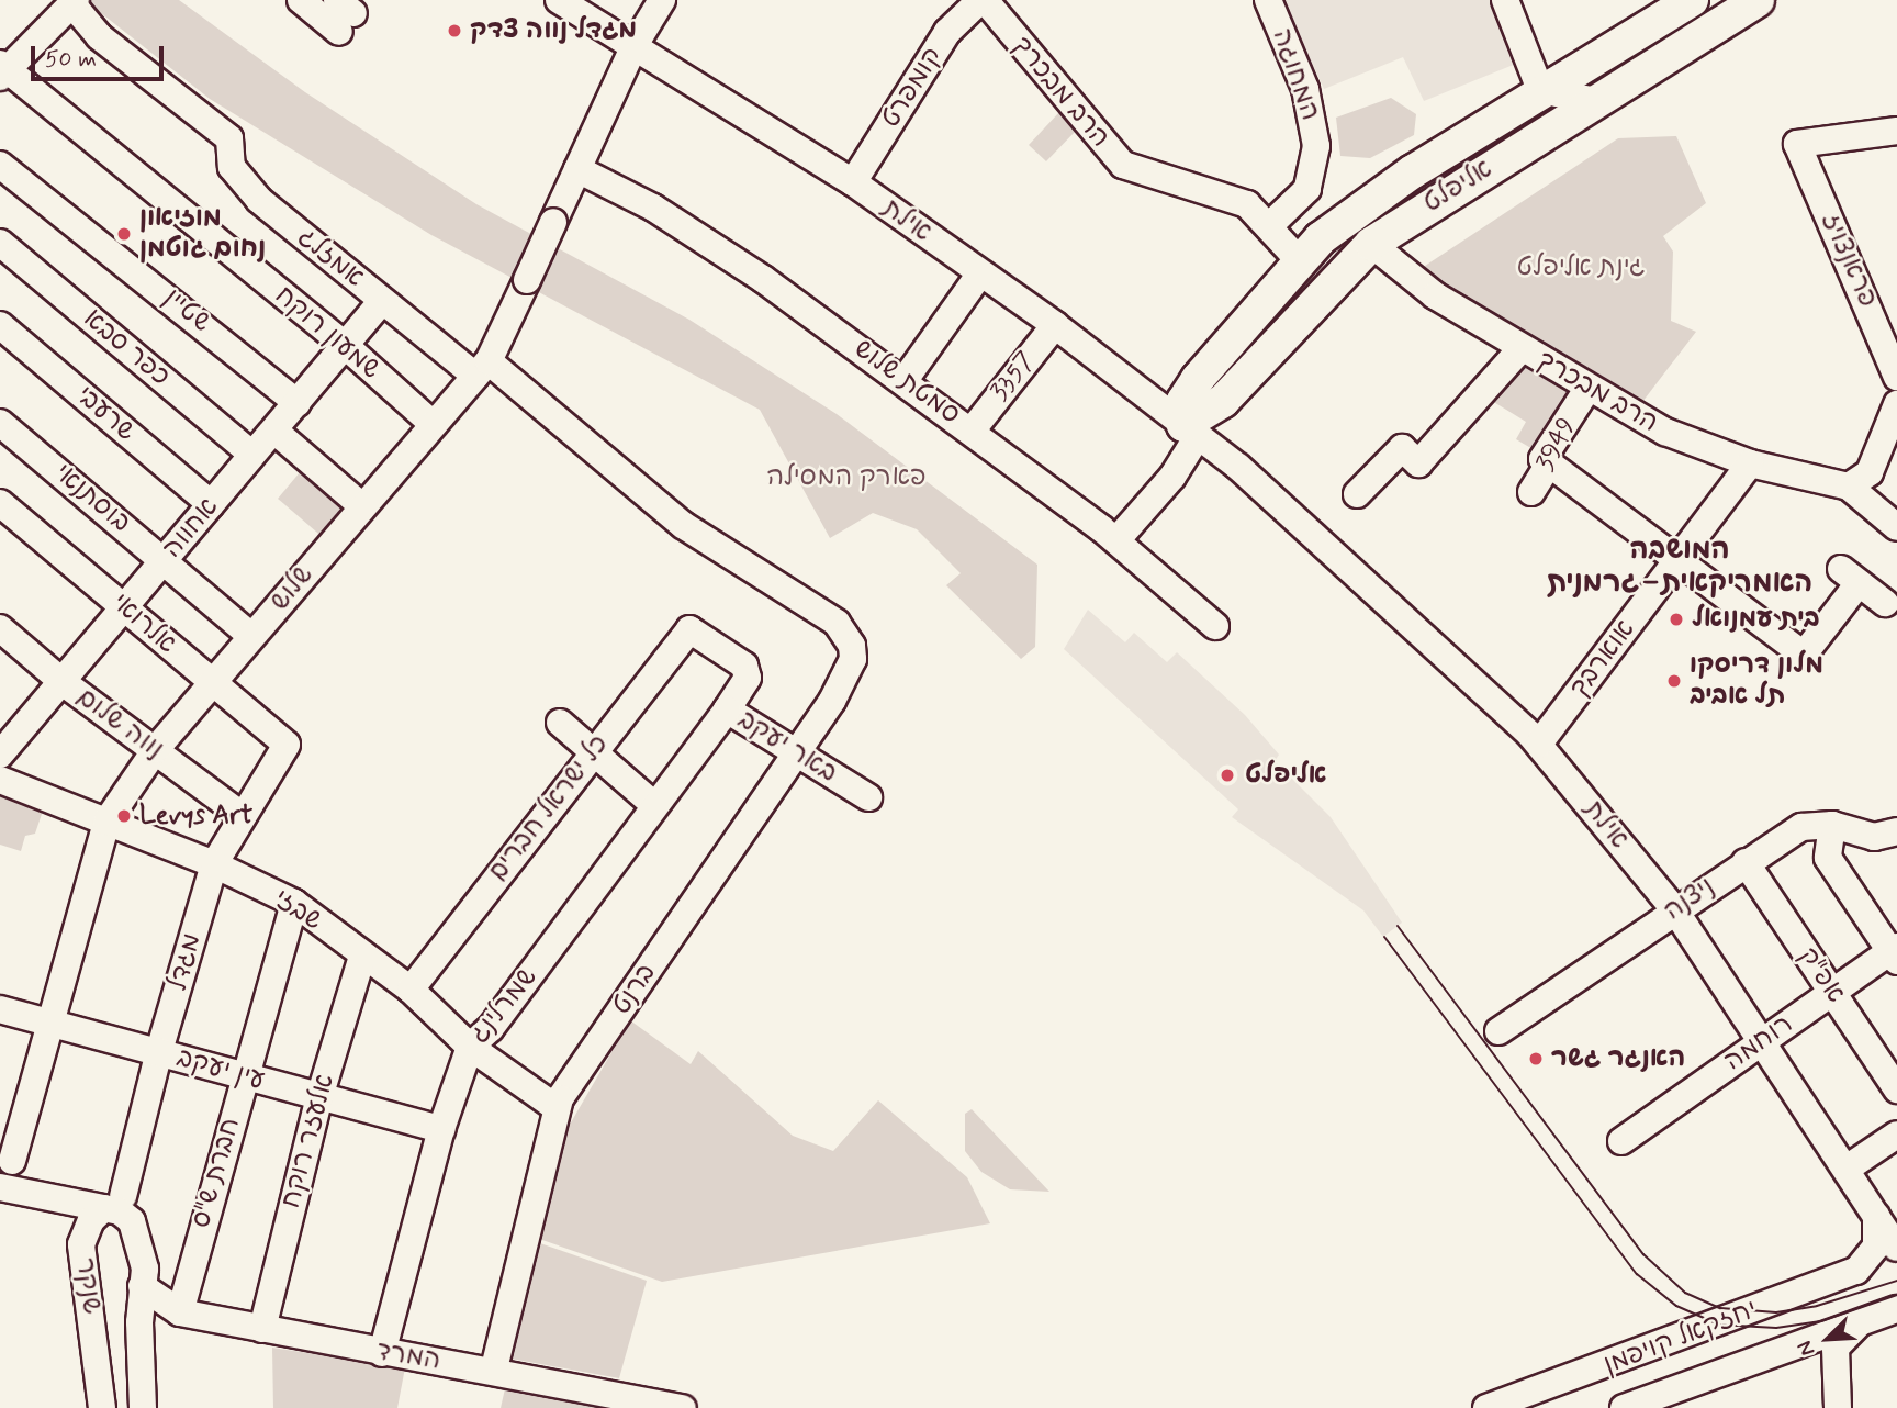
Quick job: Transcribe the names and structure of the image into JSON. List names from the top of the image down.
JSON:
{
  "streets": {
    "main road": ["אליפלט"],
    "street": [
      "המחוגה",
      "קומפרט",
      "הרב מבכרך",
      "אילת",
      "אמזלג",
      "פראנצויז",
      "שטיין",
      "שמעון רוקח",
      "כפר סבא",
      "3357",
      "סמטת שלוש",
      "שרעבי",
      "3949",
      "בוסתנאי",
      "אחווה",
      "שלוש",
      "אלרואי",
      "אוארבך",
      "נווה שלום",
      "באר יעקב",
      "כל ישראל חברים",
      "ניצנה",
      "שבזי",
      "מגדל",
      "אפ\"ק",
      "ברנט",
      "שמרלינג",
      "רוחמה",
      "עין יעקב",
      "אלעזר רוקח",
      "חברת ש\"ס",
      "שנקר",
      "יחזקאל קויפמן",
      "המרד"
    ]
  },
  "crossings": [
    ["המחוגה", "הרב מבכרך"],
    ["קומפרט", "הרב מבכרך"],
    ["קומפרט", "אילת"],
    ["הרב מבכרך", "אליפלט"],
    ["הרב מבכרך", "אוארבך"],
    ["אליפלט", "אילת"],
    ["אליפלט", "סמטת שלוש"],
    ["אילת", "3357"],
    ["אילת", "שלוש"],
    ["אילת", "אוארבך"],
    ["אילת", "ניצנה"],
    ["אילת", "רוחמה"],
    ["אילת", "יחזקאל קויפמן"],
    ["אמזלג", "אחווה"],
    ["אמזלג", "שלוש"],
    ["אמזלג", "ברנט"],
    ["שטיין", "אחווה"],
    ["שמעון רוקח", "אחווה"],
    ["שמעון רוקח", "שלוש"],
    ["כפר סבא", "אחווה"],
    ["3357", "סמטת שלוש"],
    ["סמטת שלוש", "שלוש"],
    ["שרעבי", "אחווה"],
    ["בוסתנאי", "אחווה"],
    ["בוסתנאי", "שלוש"],
    ["אחווה", "אלרואי"],
    ["אחווה", "נווה שלום"],
    ["שלוש", "אלרואי"],
    ["שלוש", "נווה שלום"],
    ["שלוש", "שבזי"],
    ["שלוש", "עין יעקב"],
    ["אלרואי", "מגדל"],
    ["נווה שלום", "מגדל"],
    ["באר יעקב", "כל ישראל חברים"],
    ["באר יעקב", "ברנט"],
    ["באר יעקב", "שמרלינג"],
    ["כל ישראל חברים", "שבזי"],
    ["ניצנה", "אפ\"ק"],
    ["שבזי", "מגדל"],
    ["שבזי", "ברנט"],
    ["שבזי", "שמרלינג"],
    ["שבזי", "אלעזר רוקח"],
    ["שבזי", "חברת ש\"ס"],
    ["מגדל", "עין יעקב"],
    ["מגדל", "שנקר"],
    ["אפ\"ק", "רוחמה"],
    ["ברנט", "המרד"],
    ["שמרלינג", "עין יעקב"],
    ["שמרלינג", "המרד"],
    ["עין יעקב", "אלעזר רוקח"],
    ["עין יעקב", "חברת ש\"ס"],
    ["אלעזר רוקח", "המרד"],
    ["חברת ש\"ס", "המרד"],
    ["שנקר", "המרד"]
  ],
  "districts": ["המושבה האמריקאית–גרמנית"],
  "parks": ["גינת אליפלט", "פארק המסילה"],
  "places": [
    "מגדל נווה צדק",
    "מוזיאון נחום גוטמן",
    "בית עמנואל",
    "מלון דריסקו תל אביב",
    "אליפלט",
    "Levys Art",
    "האנגר גשר"
  ],
  "scale_bar": "50 m",
  "north": "bottom left"
}
